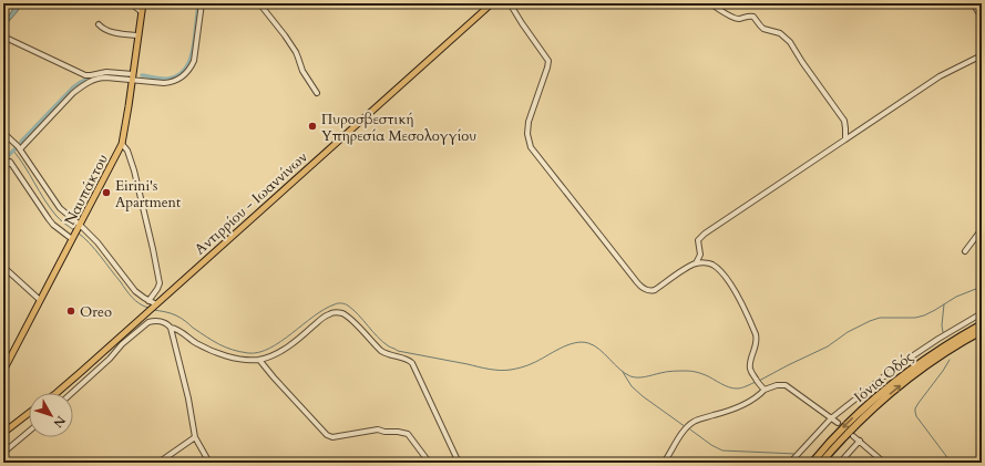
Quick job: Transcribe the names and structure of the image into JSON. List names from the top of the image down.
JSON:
{
  "streets": {
    "highway": ["Ιόνια Οδός"],
    "main road": ["Ναυπάκτου", "Αντιρρίου - Ιωαννίνων"]
  },
  "places": ["Πυροσβεστική Υπηρεσία Μεσολογγίου", "Eirini's Apartment", "Oreo"],
  "north": "bottom right"
}
